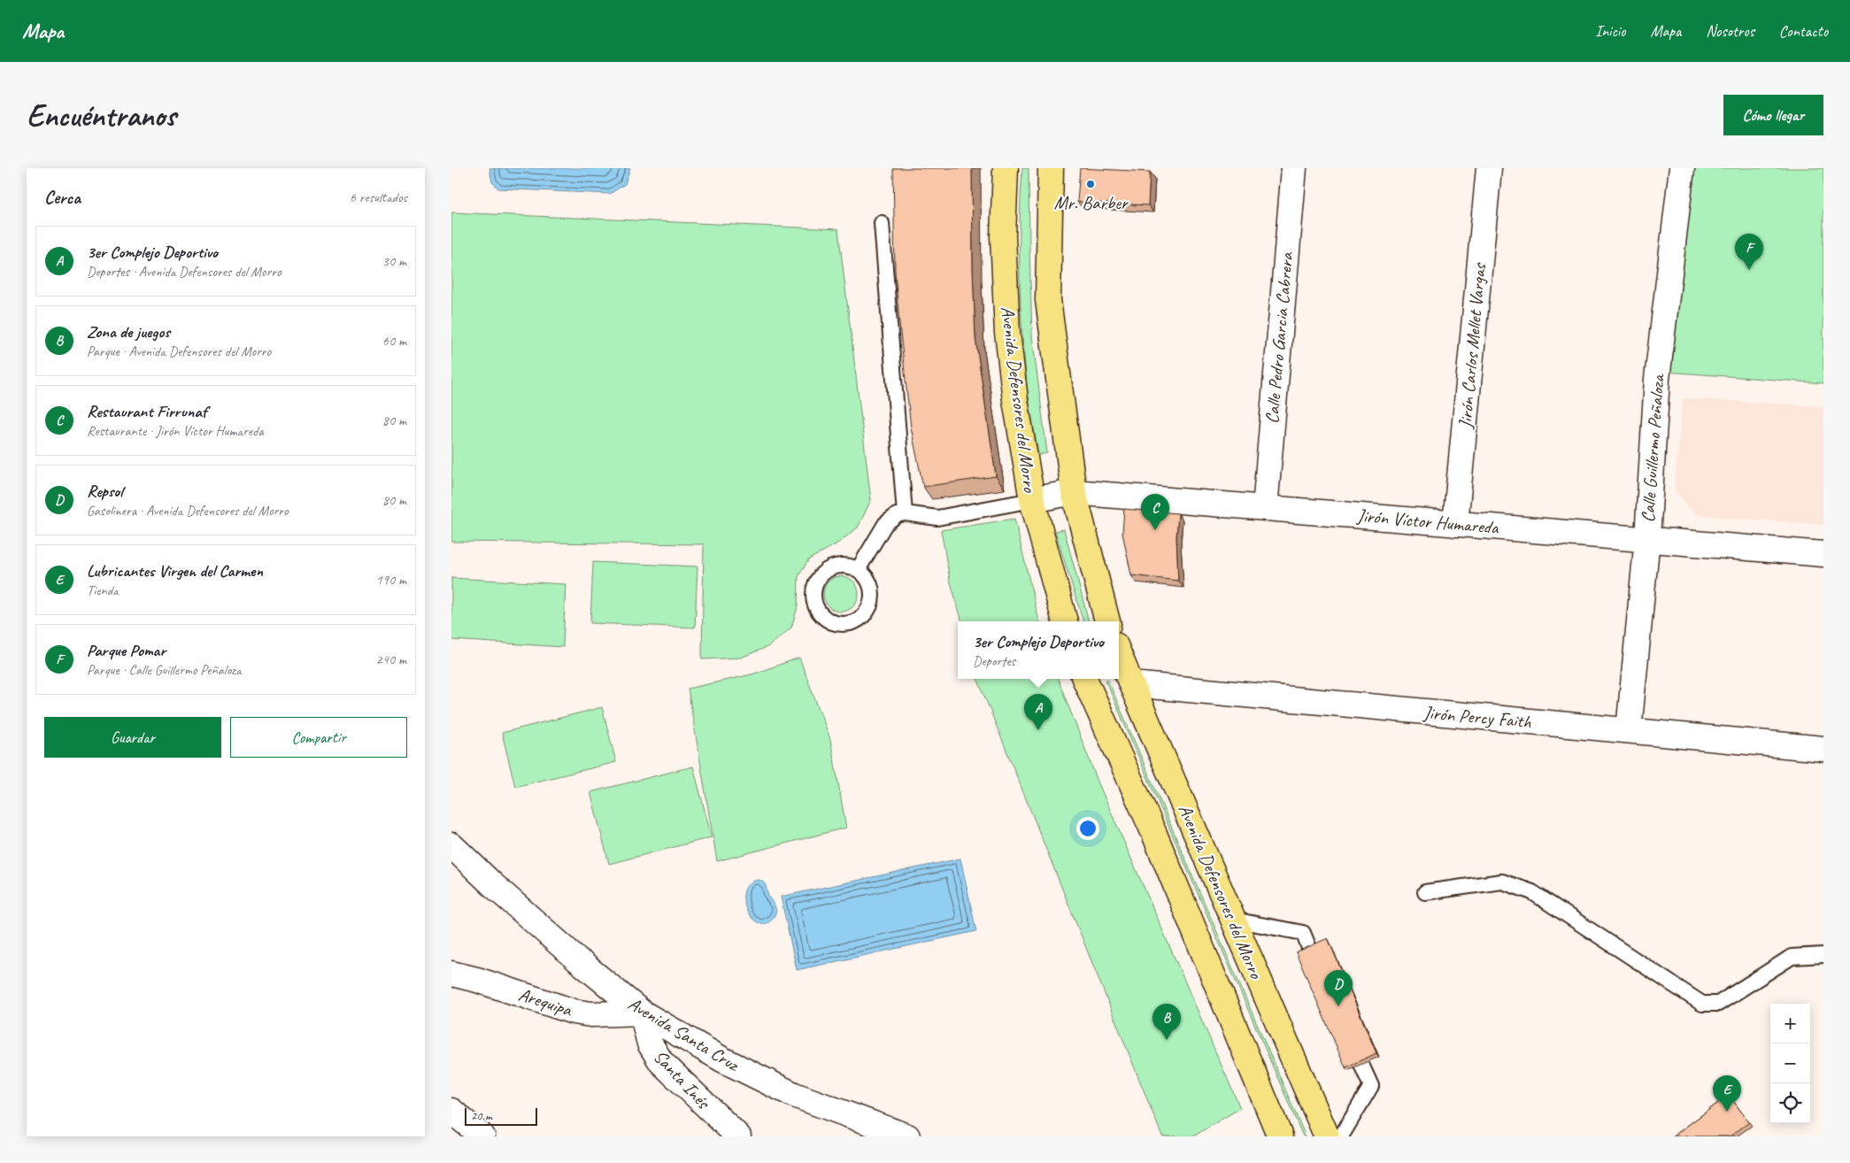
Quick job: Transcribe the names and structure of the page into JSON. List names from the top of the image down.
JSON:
{
  "streets": {
    "main road": ["Avenida Defensores del Morro"],
    "street": [
      "Calle Pedro Garcia Cabrera",
      "Jirón Carlos Mellet Vargas",
      "Calle Guillermo Peñaloza",
      "Jirón Víctor Humareda",
      "Jirón Percy Faith",
      "Arequipa",
      "Avenida Santa Cruz",
      "Santa Inés"
    ]
  },
  "crossings": [
    ["Calle Pedro Garcia Cabrera", "Jirón Víctor Humareda"],
    ["Jirón Carlos Mellet Vargas", "Jirón Víctor Humareda"],
    ["Avenida Defensores del Morro", "Jirón Víctor Humareda"],
    ["Avenida Defensores del Morro", "Jirón Percy Faith"],
    ["Calle Guillermo Peñaloza", "Jirón Víctor Humareda"],
    ["Calle Guillermo Peñaloza", "Jirón Percy Faith"],
    ["Arequipa", "Avenida Santa Cruz"],
    ["Arequipa", "Santa Inés"],
    ["Avenida Santa Cruz", "Santa Inés"]
  ],
  "places": ["Mr. Barber"],
  "scale_bar": "20 m",
  "page": {
    "header": "Mapa",
    "nav": [
      "Inicio",
      "Mapa",
      "Nosotros",
      "Contacto"
    ],
    "buttons": [
      "Cómo llegar",
      ["Guardar", "Compartir"]
    ],
    "title": "Encuéntranos",
    "heading": ["Cerca", "6 resultados"],
    "list": [
      {
        "mark": "A",
        "name": "3er Complejo Deportivo",
        "note": "Deportes · Avenida Defensores del Morro",
        "value": "30 m"
      },
      {
        "mark": "B",
        "name": "Zona de juegos",
        "note": "Parque · Avenida Defensores del Morro",
        "value": "60 m"
      },
      {
        "mark": "C",
        "name": "Restaurant Firrunaf",
        "note": "Restaurante · Jirón Víctor Humareda",
        "value": "80 m"
      },
      {
        "mark": "D",
        "name": "Repsol",
        "note": "Gasolinera · Avenida Defensores del Morro",
        "value": "80 m"
      },
      {
        "mark": "E",
        "name": "Lubricantes Virgen del Carmen",
        "note": "Tienda",
        "value": "190 m"
      },
      {
        "mark": "F",
        "name": "Parque Pomar",
        "note": "Parque · Calle Guillermo Peñaloza",
        "value": "240 m"
      }
    ],
    "pins": [
      "F",
      "C",
      "A",
      "D",
      "B",
      "E"
    ],
    "popup": ["3er Complejo Deportivo", "Deportes"],
    "map_buttons": ["+", "−"],
    "scale": "20 m"
  }
}
